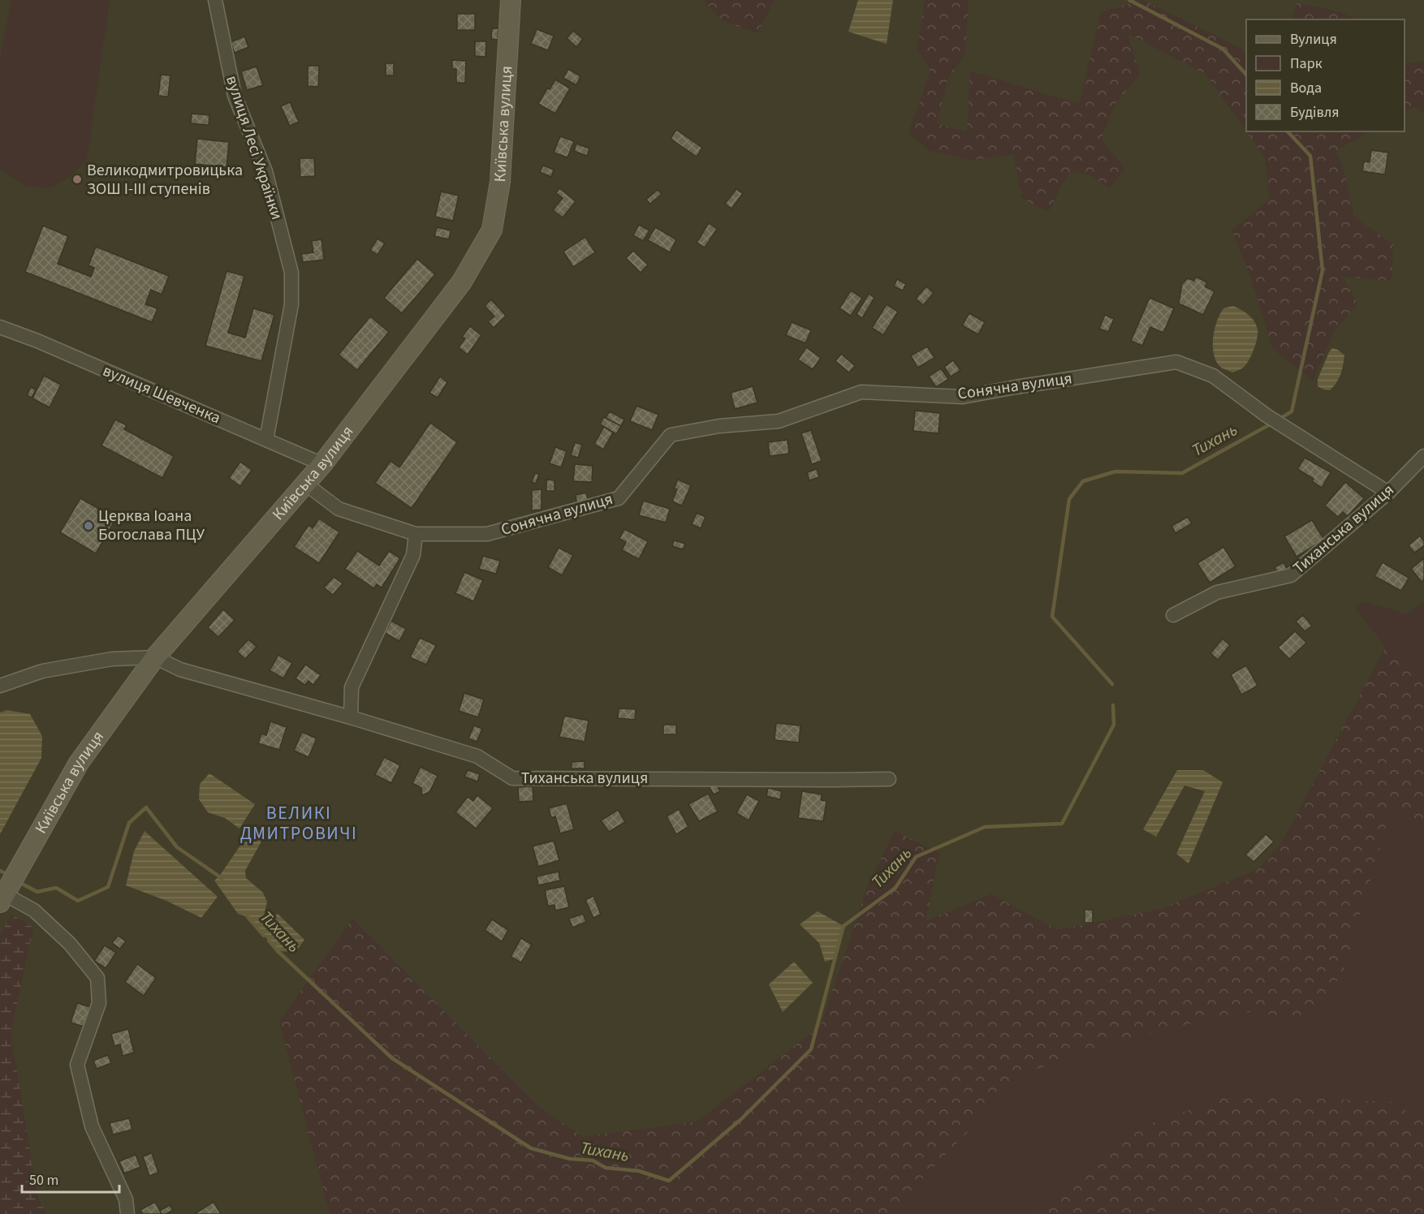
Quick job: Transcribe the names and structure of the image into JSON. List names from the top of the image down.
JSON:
{
  "streets": {
    "main road": ["Київська вулиця"],
    "street": [
      "вулиця Лесі Українки",
      "Сонячна вулиця",
      "вулиця Шевченка",
      "Тиханська вулиця"
    ]
  },
  "crossings": [
    ["Київська вулиця", "Сонячна вулиця"],
    ["Київська вулиця", "вулиця Шевченка"],
    ["Київська вулиця", "Тиханська вулиця"],
    ["вулиця Лесі Українки", "вулиця Шевченка"],
    ["Сонячна вулиця", "Тиханська вулиця"]
  ],
  "districts": ["ВЕЛИКІ ДМИТРОВИЧІ"],
  "water": ["Тихань"],
  "places": ["Великодмитровицька ЗОШ І-ІІІ ступенів", "Церква Іоана Богослава ПЦУ"],
  "legend": [
    "Вулиця",
    "Парк",
    "Вода",
    "Будівля"
  ],
  "scale_bar": "50 m"
}
